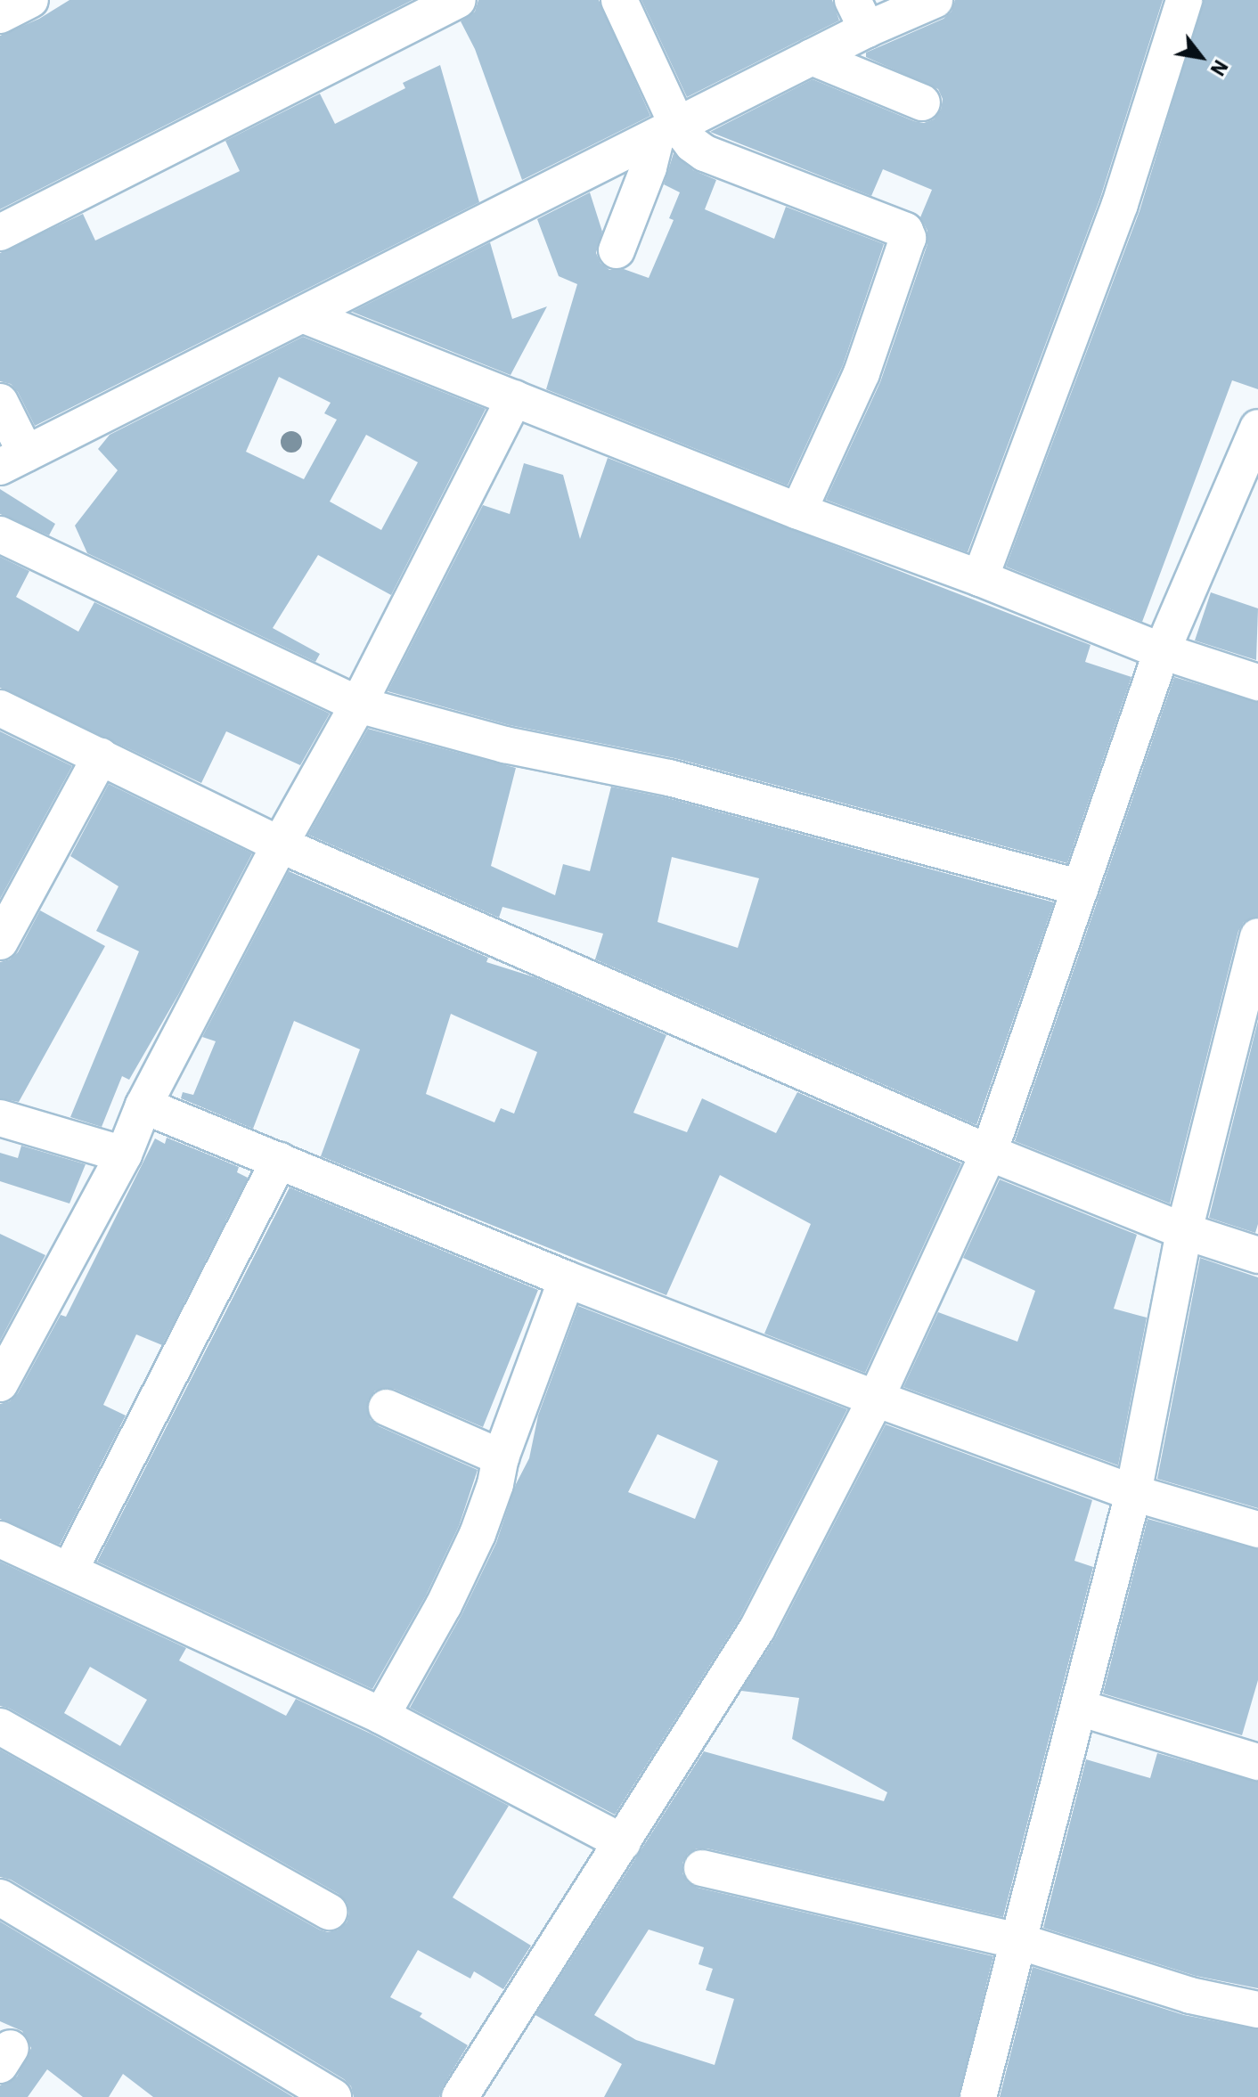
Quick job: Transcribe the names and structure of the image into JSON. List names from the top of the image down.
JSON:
{
  "north": "bottom right"
}
